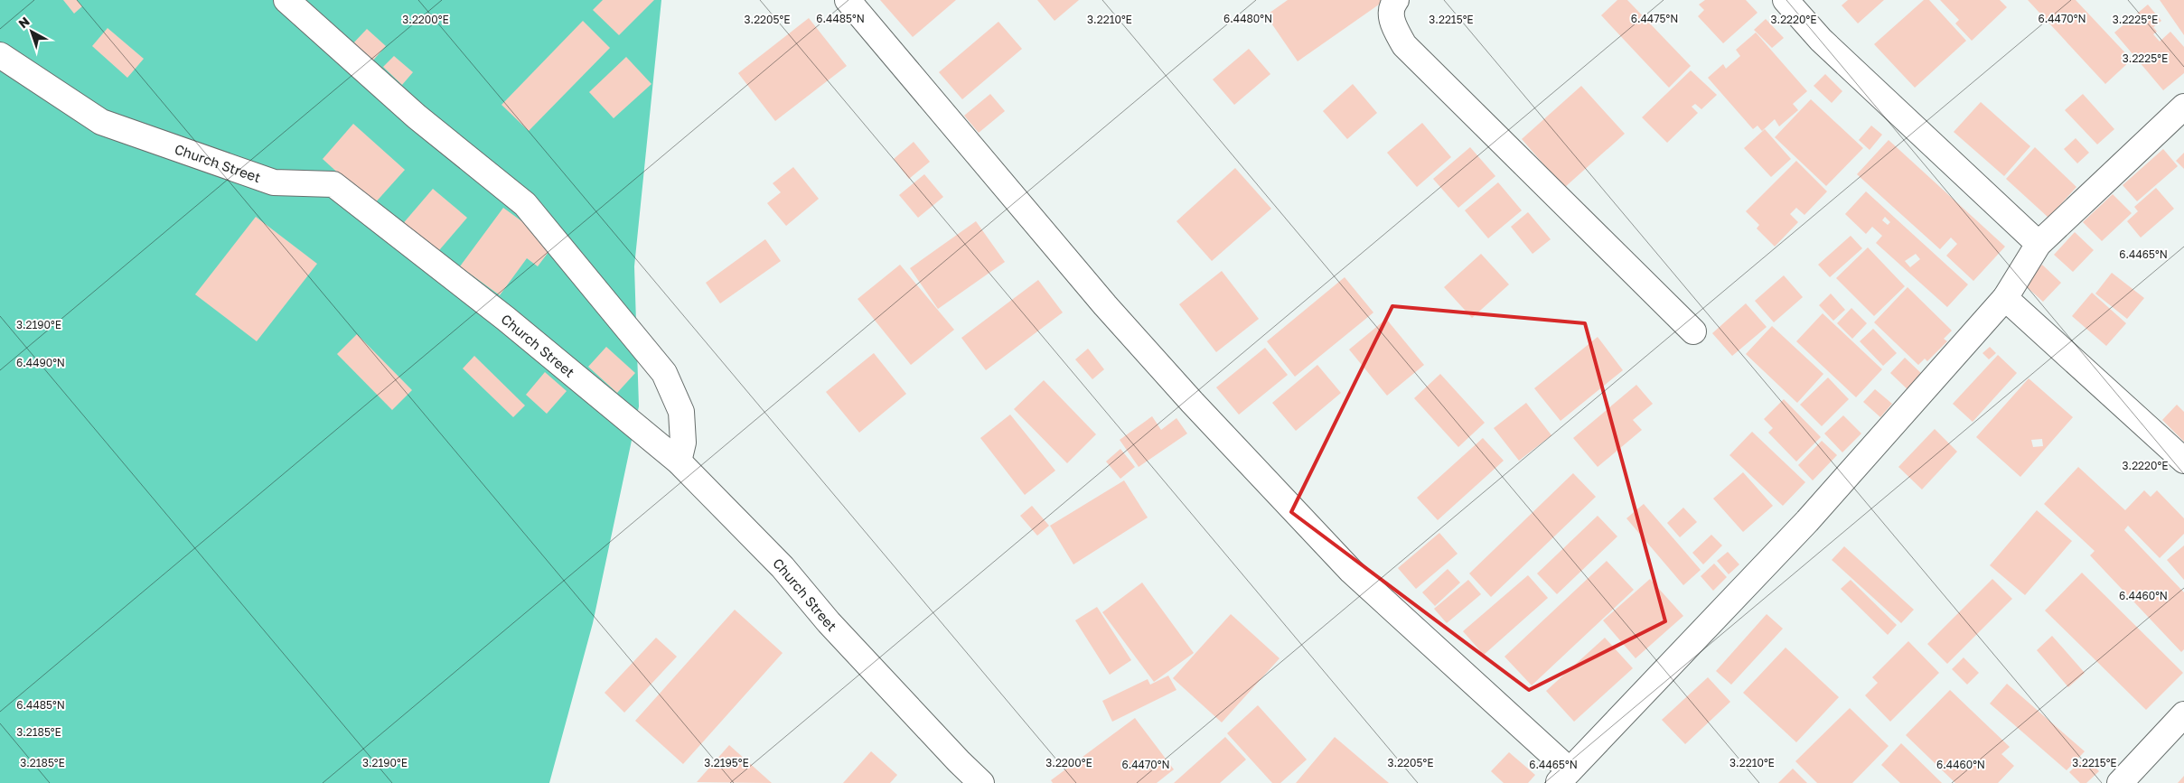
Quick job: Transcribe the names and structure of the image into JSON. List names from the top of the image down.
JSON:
{
  "streets": {
    "street": ["Church Street"]
  },
  "north": "top left",
  "coordinates": [
    "6.4485°N",
    "6.4480°N",
    "6.4475°N",
    "6.4470°N",
    "3.2200°E",
    "3.2205°E",
    "3.2210°E",
    "3.2215°E",
    "3.2220°E",
    "3.2225°E",
    "6.4465°N",
    "3.2190°E",
    "6.4490°N",
    "6.4460°N",
    "3.2185°E",
    "3.2195°E"
  ]
}
